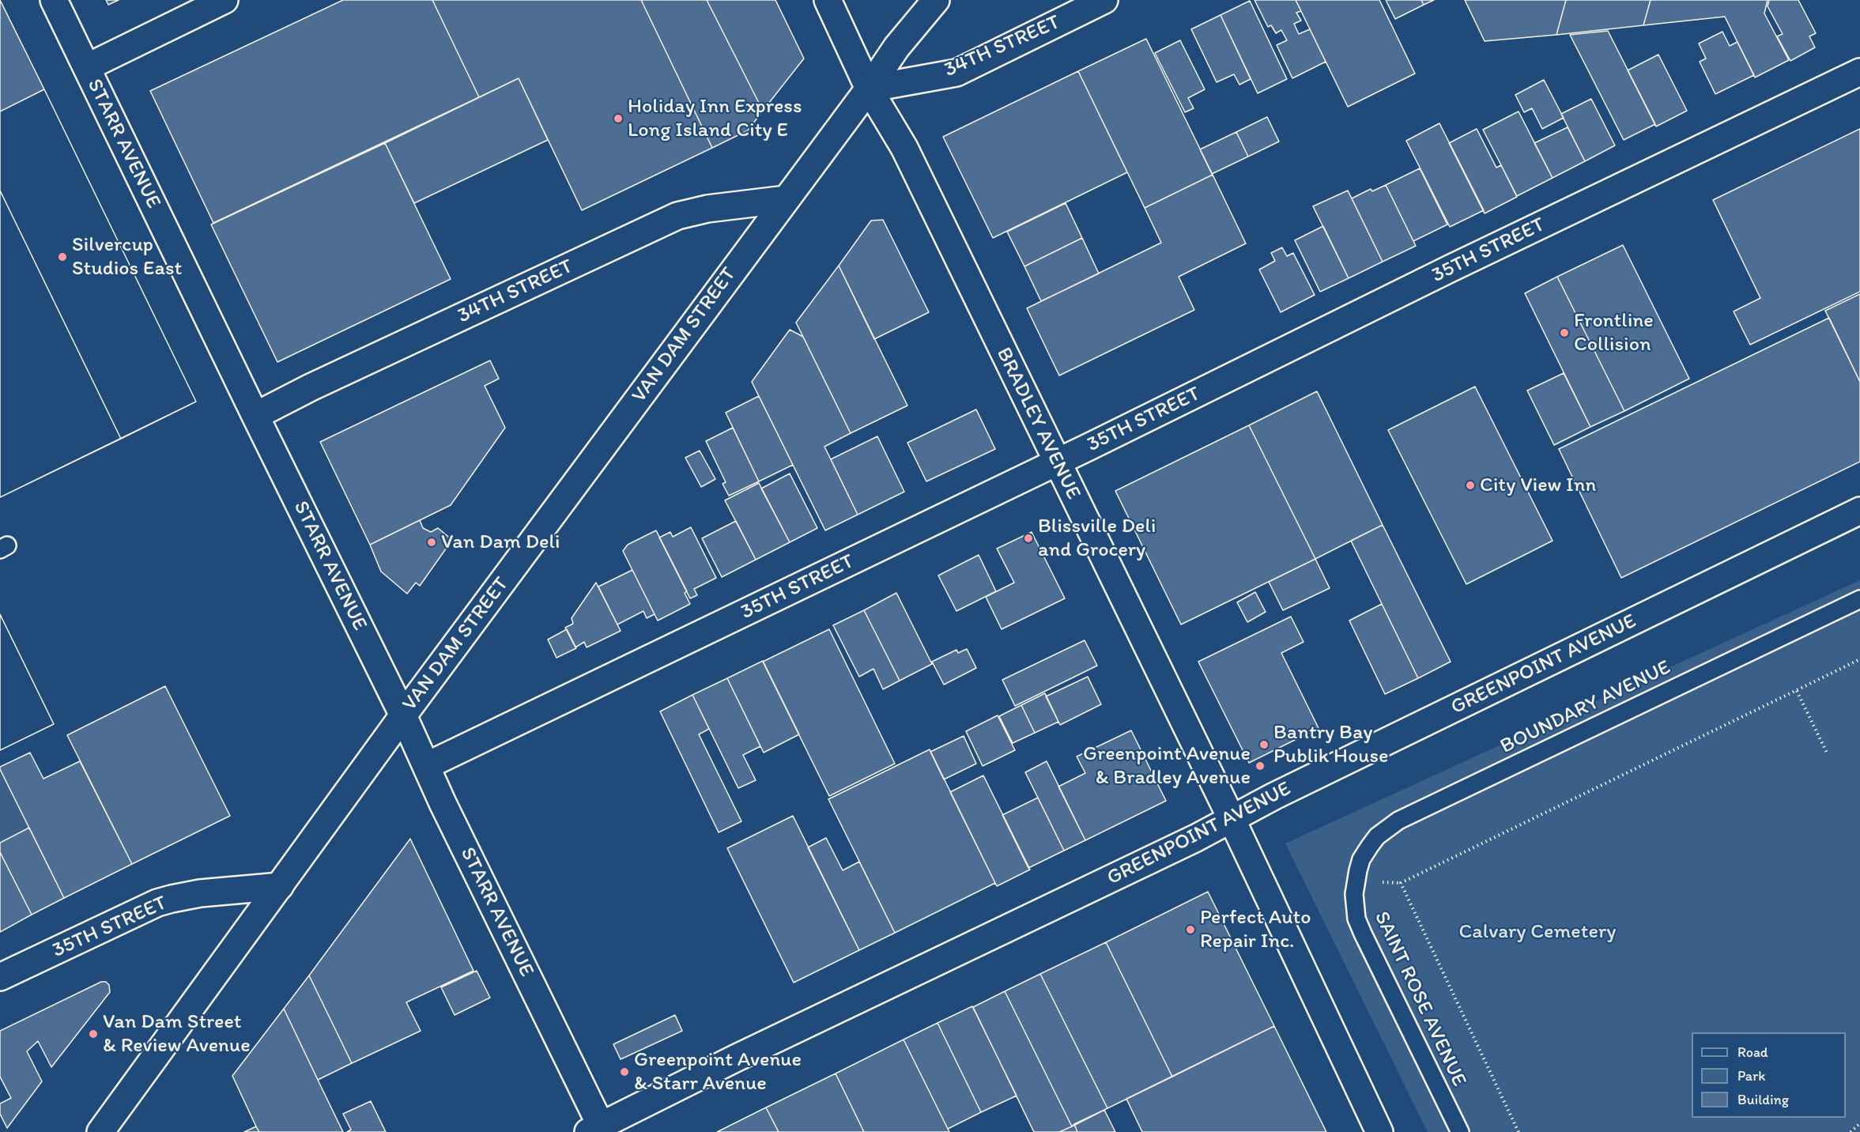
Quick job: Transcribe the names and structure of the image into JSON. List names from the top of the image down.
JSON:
{
  "streets": {
    "street": [
      "34TH STREET",
      "STARR AVENUE",
      "35TH STREET",
      "VAN DAM STREET",
      "BRADLEY AVENUE",
      "GREENPOINT AVENUE"
    ],
    "lane": ["BOUNDARY AVENUE", "SAINT ROSE AVENUE"]
  },
  "crossings": [
    ["34TH STREET", "STARR AVENUE"],
    ["34TH STREET", "VAN DAM STREET"],
    ["34TH STREET", "BRADLEY AVENUE"],
    ["STARR AVENUE", "35TH STREET"],
    ["STARR AVENUE", "VAN DAM STREET"],
    ["STARR AVENUE", "GREENPOINT AVENUE"],
    ["35TH STREET", "VAN DAM STREET"],
    ["35TH STREET", "BRADLEY AVENUE"],
    ["VAN DAM STREET", "BRADLEY AVENUE"],
    ["BRADLEY AVENUE", "GREENPOINT AVENUE"],
    ["BOUNDARY AVENUE", "SAINT ROSE AVENUE"]
  ],
  "parks": ["Calvary Cemetery"],
  "places": [
    "Holiday Inn Express Long Island City E",
    "Silvercup Studios East",
    "Frontline Collision",
    "City View Inn",
    "Blissville Deli and Grocery",
    "Van Dam Deli",
    "Bantry Bay Publik House",
    "Greenpoint Avenue & Bradley Avenue",
    "Perfect Auto Repair Inc.",
    "Van Dam Street & Review Avenue",
    "Greenpoint Avenue & Starr Avenue"
  ],
  "legend": ["Road", "Park", "Building"]
}
